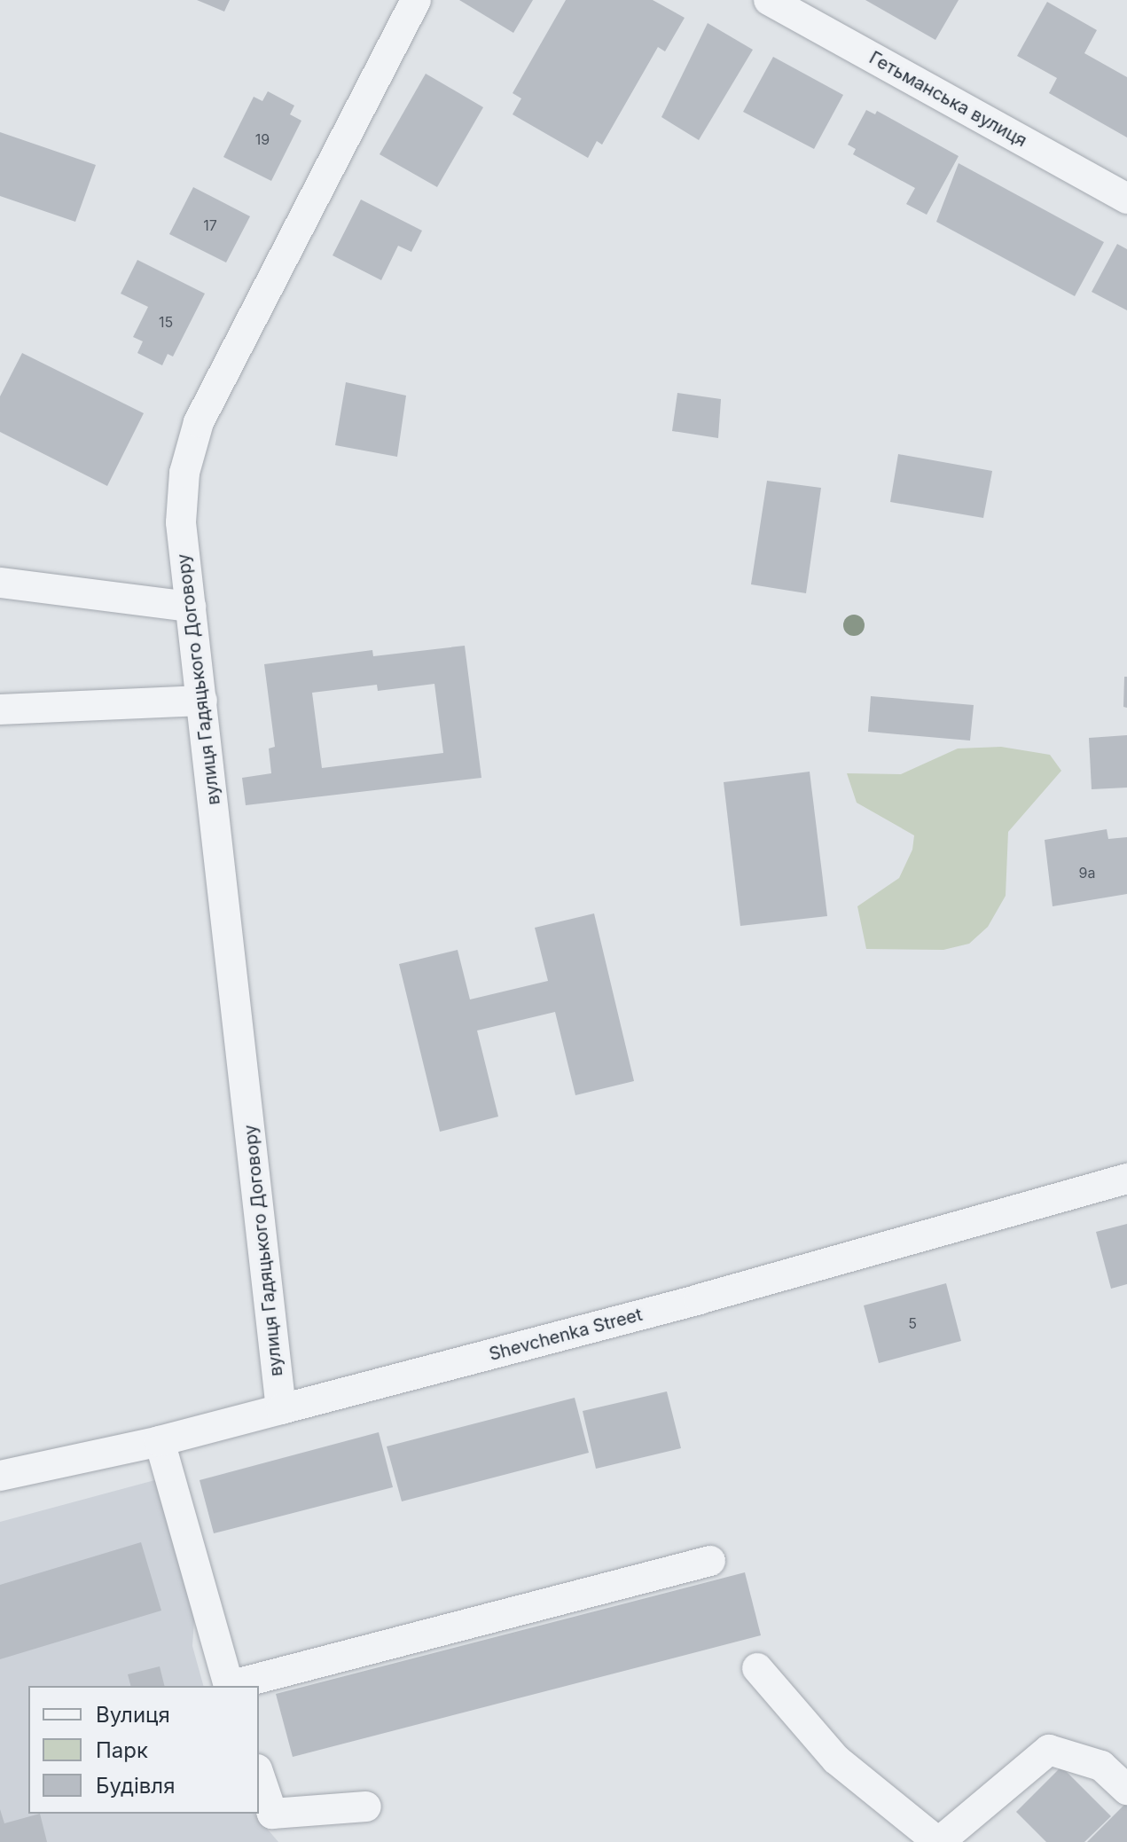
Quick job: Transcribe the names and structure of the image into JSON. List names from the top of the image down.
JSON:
{
  "streets": {
    "street": ["Гетьманська вулиця", "вулиця Гадяцького Договору", "Shevchenka Street"]
  },
  "crossings": [
    ["вулиця Гадяцького Договору", "Shevchenka Street"]
  ],
  "house_numbers": [
    "19",
    "17",
    "15",
    "9а",
    "5"
  ],
  "legend": ["Вулиця", "Парк", "Будівля"]
}
